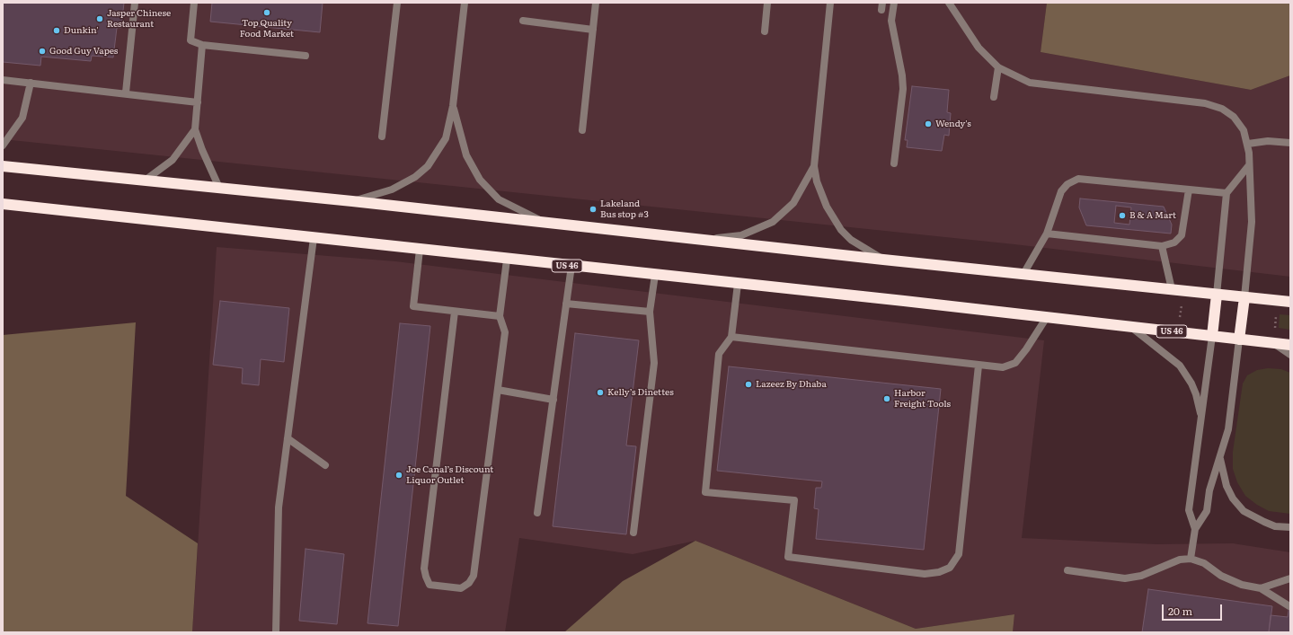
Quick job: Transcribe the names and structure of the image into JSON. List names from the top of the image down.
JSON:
{
  "streets": {
    "highway": ["US 46"]
  },
  "places": [
    "Top Quality Food Market",
    "Jasper Chinese Restaurant",
    "Dunkin'",
    "Good Guy Vapes",
    "Wendy's",
    "Lakeland Bus stop #3",
    "B & A Mart",
    "Lazeez By Dhaba",
    "Kelly’s Dinettes",
    "Harbor Freight Tools",
    "Joe Canal’s Discount Liquor Outlet"
  ],
  "scale_bar": "20 m"
}
